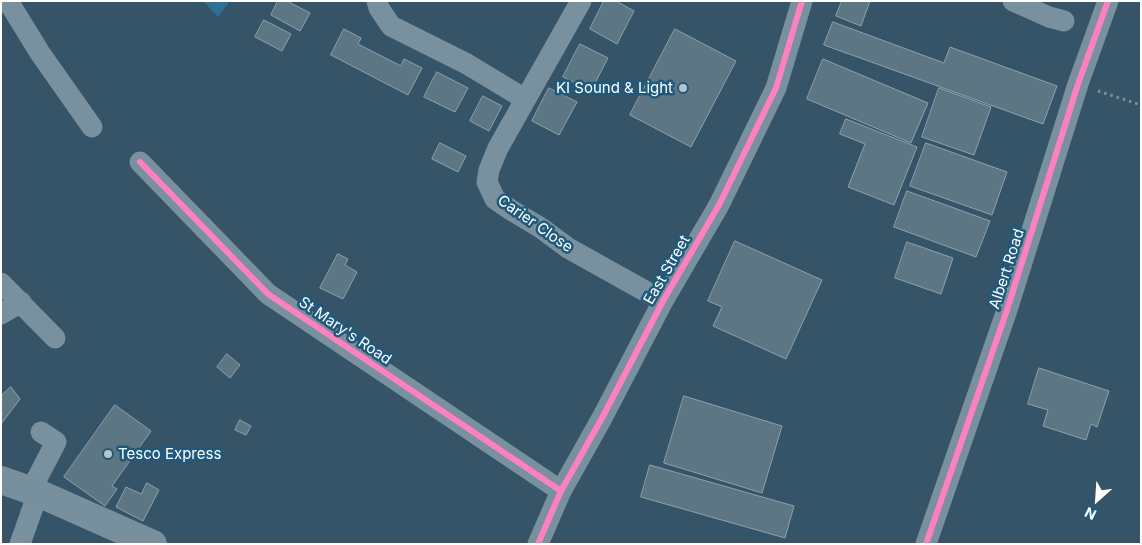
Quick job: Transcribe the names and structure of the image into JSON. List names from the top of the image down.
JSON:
{
  "streets": {
    "street": [
      "Carier Close",
      "Albert Road",
      "East Street",
      "St Mary's Road"
    ]
  },
  "crossings": [
    ["Carier Close", "East Street"],
    ["East Street", "St Mary's Road"]
  ],
  "places": ["KI Sound & Light", "Tesco Express"],
  "north": "bottom left"
}
